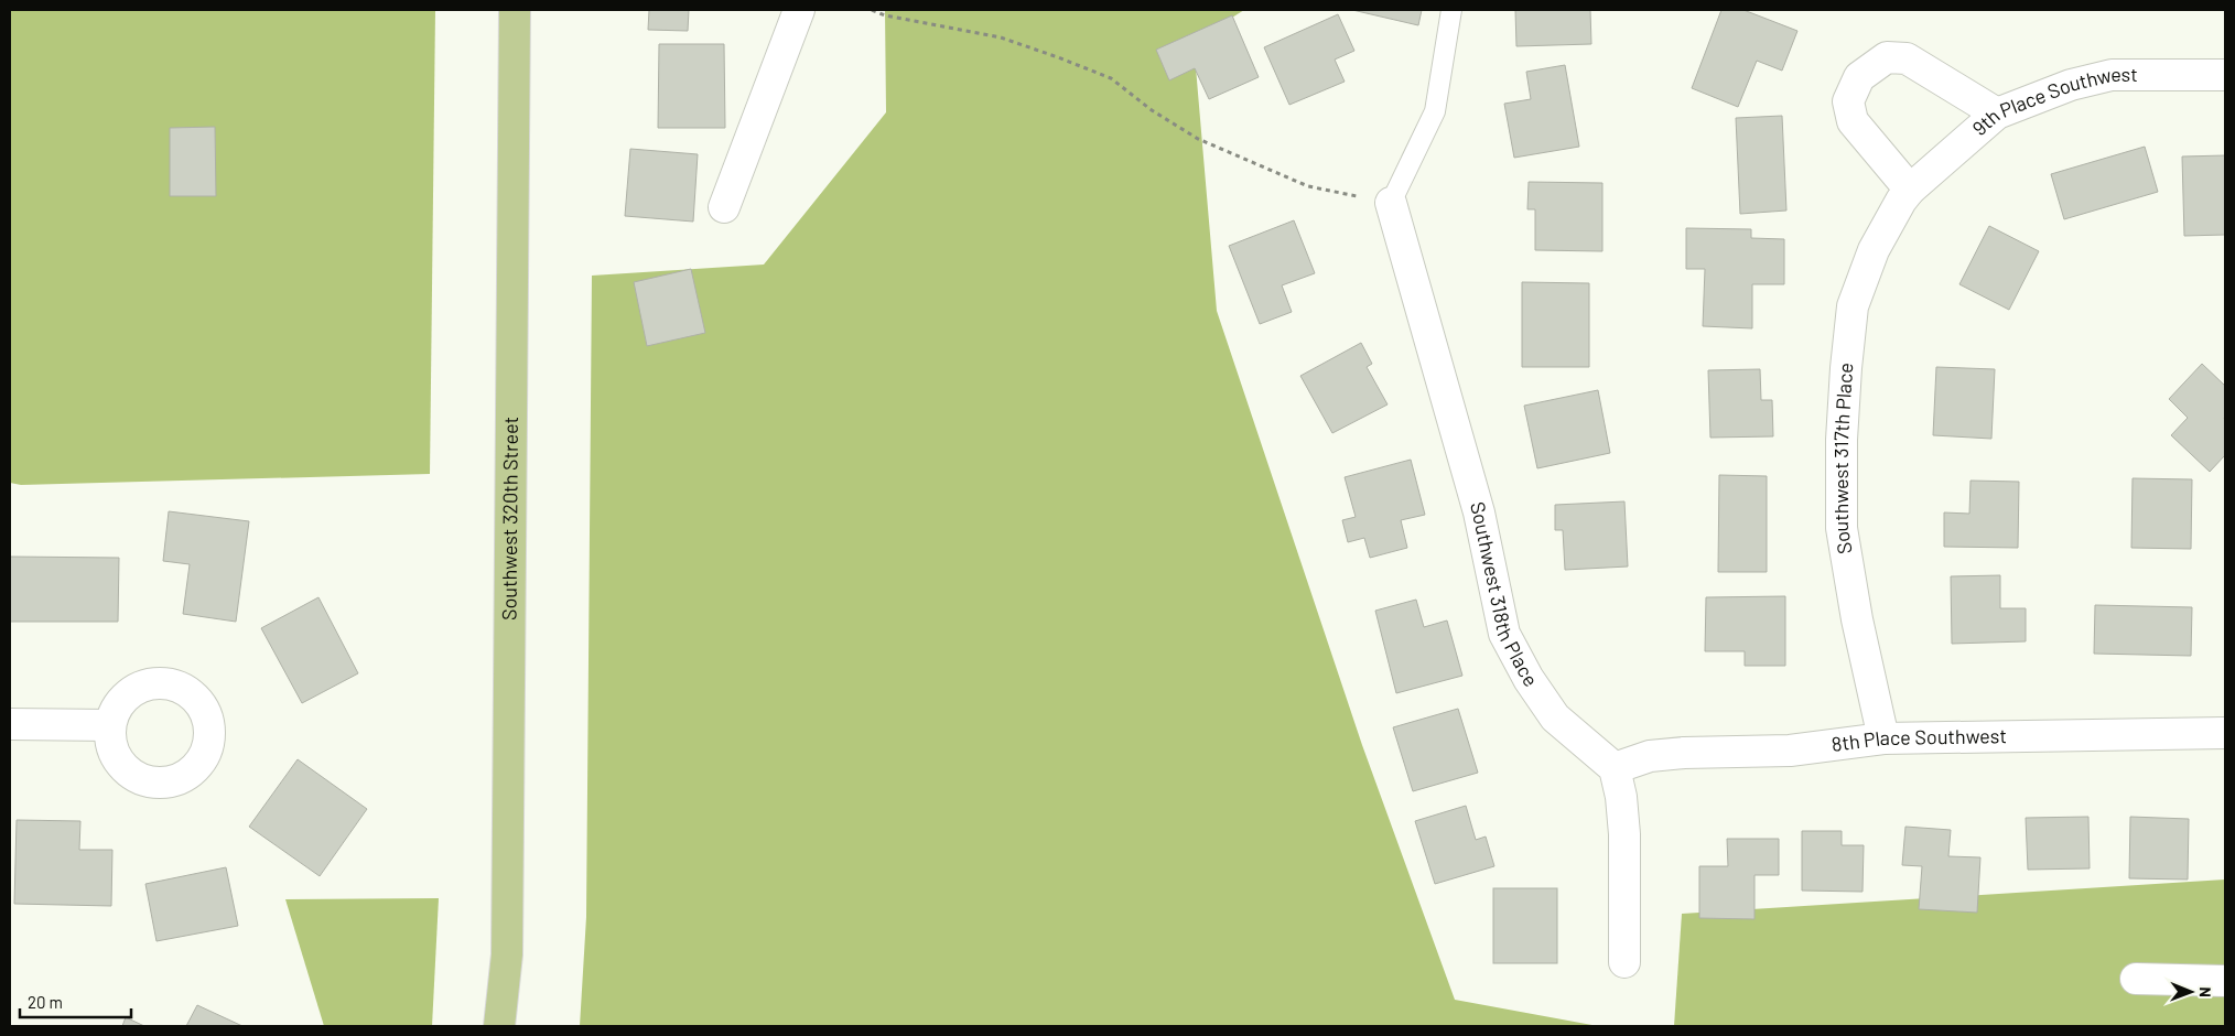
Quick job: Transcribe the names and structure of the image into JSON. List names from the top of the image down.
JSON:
{
  "streets": {
    "main road": ["Southwest 320th Street"],
    "street": [
      "9th Place Southwest",
      "Southwest 317th Place",
      "Southwest 318th Place",
      "8th Place Southwest"
    ]
  },
  "crossings": [
    ["9th Place Southwest", "Southwest 317th Place"],
    ["Southwest 317th Place", "8th Place Southwest"],
    ["Southwest 318th Place", "8th Place Southwest"]
  ],
  "scale_bar": "20 m",
  "north": "right"
}
